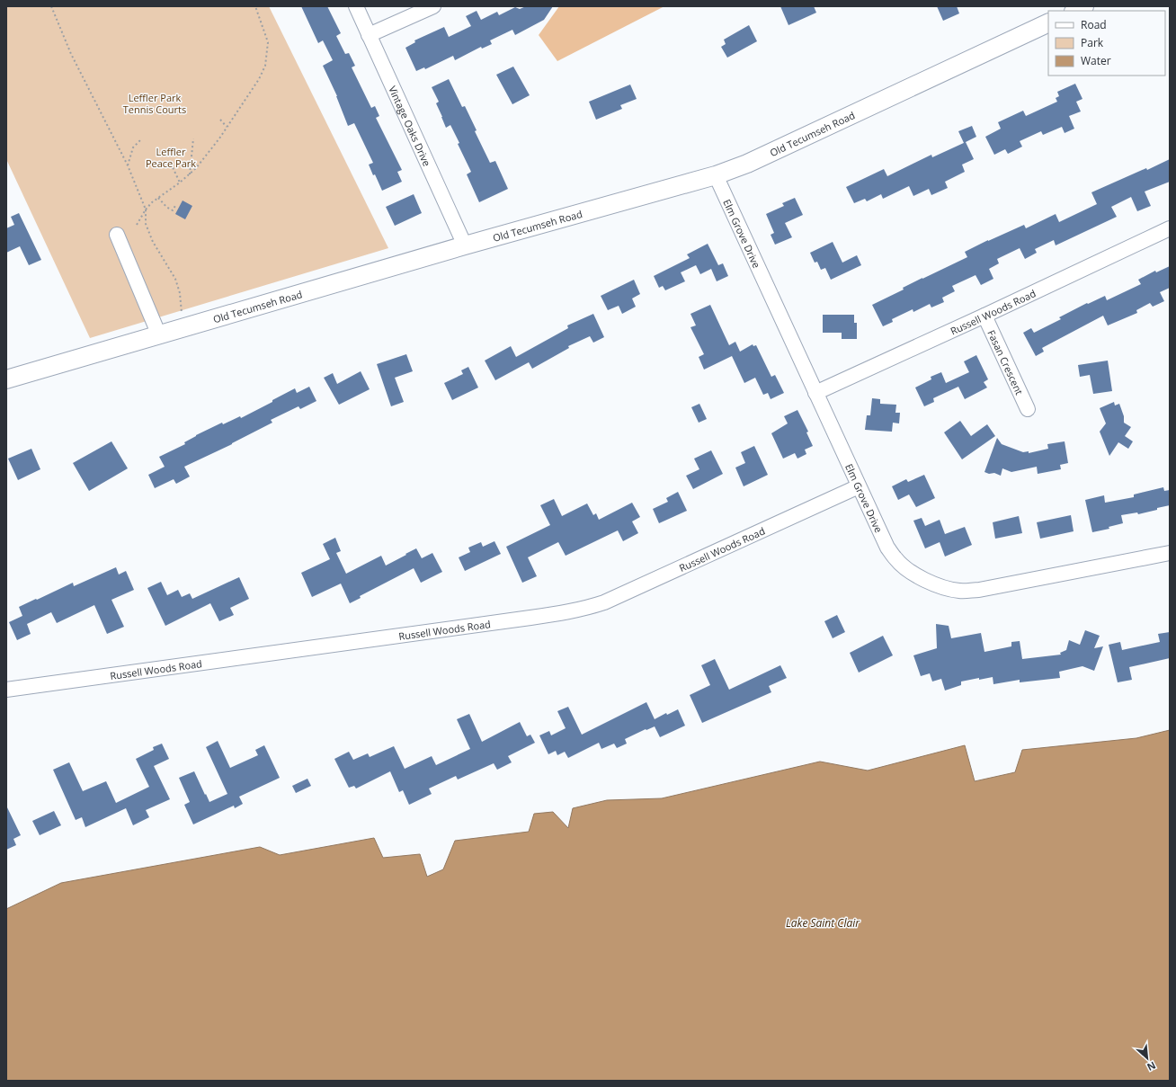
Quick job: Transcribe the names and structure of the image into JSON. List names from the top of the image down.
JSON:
{
  "streets": {
    "main road": ["Old Tecumseh Road"],
    "street": [
      "Vintage Oaks Drive",
      "Elm Grove Drive",
      "Russell Woods Road",
      "Fasan Crescent"
    ]
  },
  "crossings": [
    ["Vintage Oaks Drive", "Old Tecumseh Road"],
    ["Old Tecumseh Road", "Elm Grove Drive"],
    ["Elm Grove Drive", "Russell Woods Road"],
    ["Russell Woods Road", "Fasan Crescent"]
  ],
  "water": ["Lake Saint Clair"],
  "parks": ["Leffler Park Tennis Courts", "Leffler Peace Park"],
  "legend": ["Road", "Park", "Water"],
  "north": "bottom right"
}
